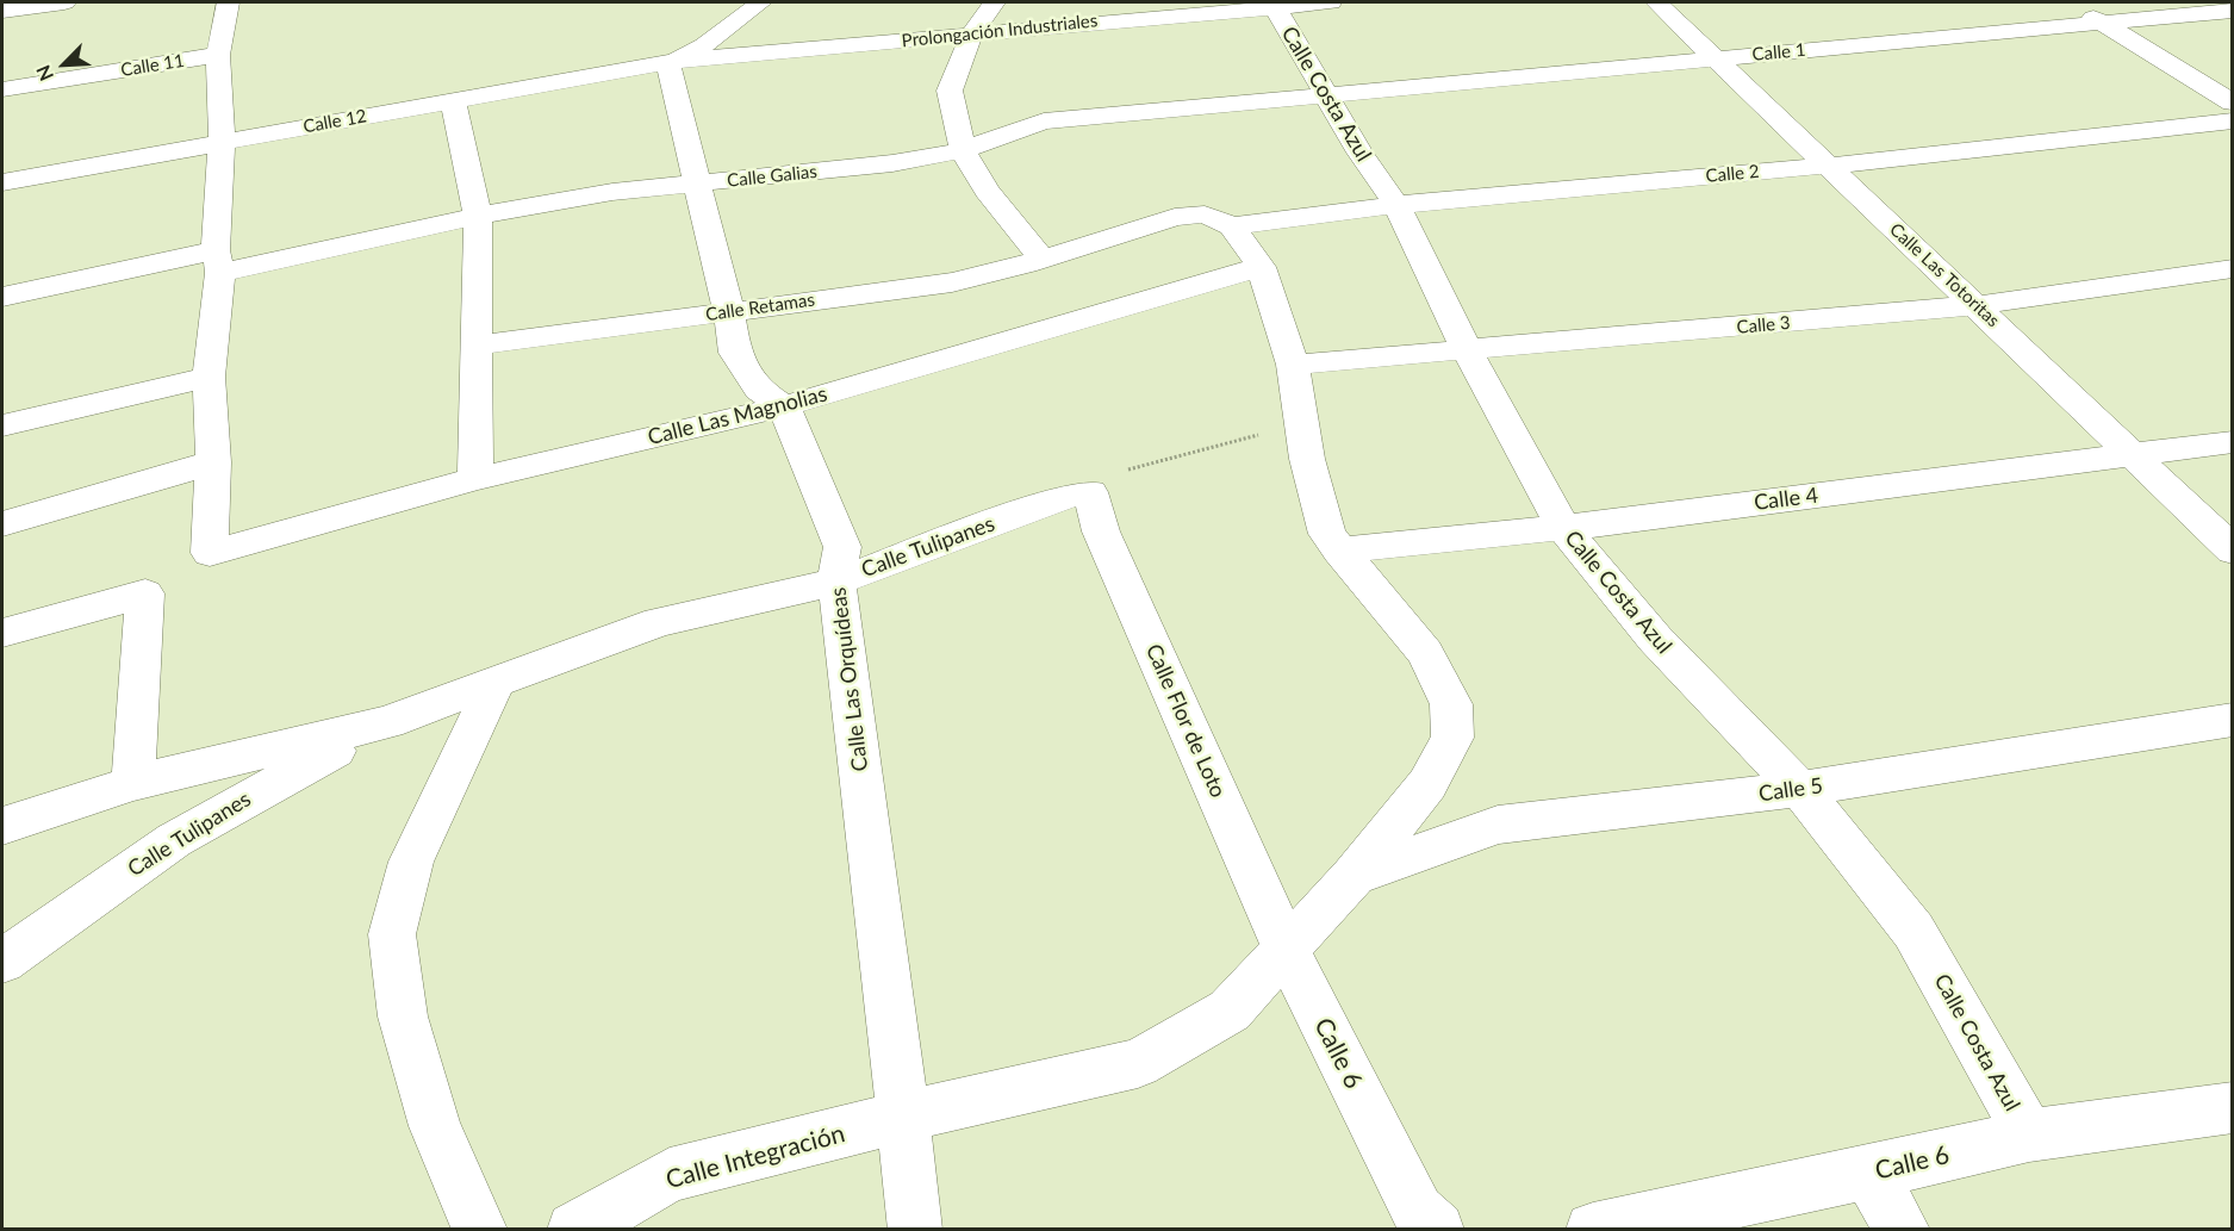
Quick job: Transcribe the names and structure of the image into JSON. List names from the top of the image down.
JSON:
{
  "streets": {
    "street": [
      "Prolongación Industriales",
      "Calle 1",
      "Calle 11",
      "Calle Costa Azul",
      "Calle 12",
      "Calle 2",
      "Calle Galias",
      "Calle Las Totoritas",
      "Calle Retamas",
      "Calle 3",
      "Calle Las Magnolias",
      "Calle 4",
      "Calle Tulipanes",
      "Calle Las Orquídeas",
      "Calle Flor de Loto",
      "Calle 5",
      "Calle 6",
      "Calle Integración"
    ]
  },
  "crossings": [
    ["Prolongación Industriales", "Calle Costa Azul"],
    ["Prolongación Industriales", "Calle 12"],
    ["Calle 1", "Calle Costa Azul"],
    ["Calle 1", "Calle Galias"],
    ["Calle 1", "Calle Las Totoritas"],
    ["Calle Costa Azul", "Calle 2"],
    ["Calle Costa Azul", "Calle Galias"],
    ["Calle Costa Azul", "Calle 3"],
    ["Calle Costa Azul", "Calle 4"],
    ["Calle Costa Azul", "Calle 5"],
    ["Calle Costa Azul", "Calle 6"],
    ["Calle 2", "Calle Las Totoritas"],
    ["Calle 2", "Calle Retamas"],
    ["Calle 2", "Calle Integración"],
    ["Calle Las Totoritas", "Calle 3"],
    ["Calle Las Totoritas", "Calle 4"],
    ["Calle Retamas", "Calle Integración"],
    ["Calle 3", "Calle Integración"],
    ["Calle Las Magnolias", "Calle Las Orquídeas"],
    ["Calle Las Magnolias", "Calle Integración"],
    ["Calle 4", "Calle Integración"],
    ["Calle Tulipanes", "Calle Las Orquídeas"],
    ["Calle Tulipanes", "Calle Flor de Loto"],
    ["Calle Las Orquídeas", "Calle Integración"],
    ["Calle Flor de Loto", "Calle 6"],
    ["Calle Flor de Loto", "Calle Integración"],
    ["Calle 5", "Calle Integración"],
    ["Calle 6", "Calle Integración"]
  ],
  "north": "bottom left"
}
